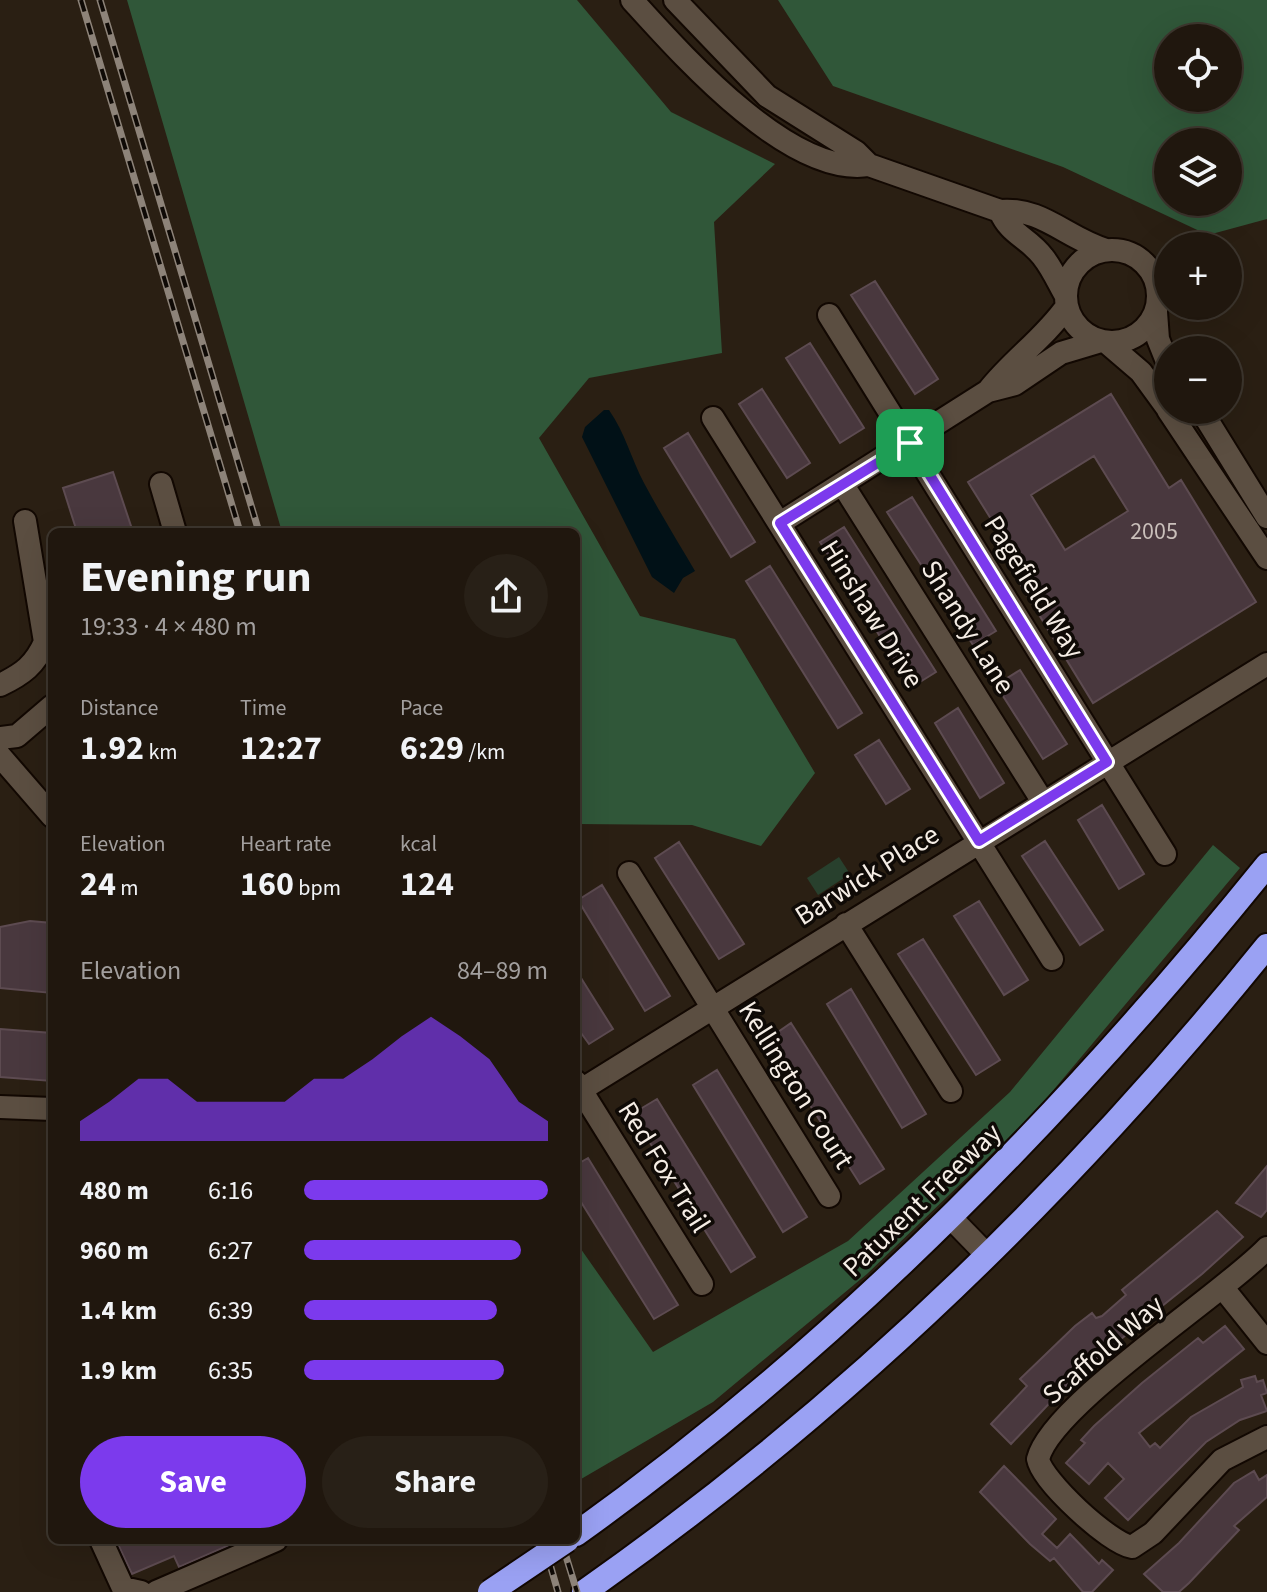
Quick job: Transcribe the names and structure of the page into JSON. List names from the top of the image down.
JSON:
{
  "streets": {
    "highway": ["Patuxent Freeway"],
    "street": [
      "Pagefield Way",
      "Hinshaw Drive",
      "Shandy Lane",
      "Barwick Place",
      "Kellington Court",
      "Red Fox Trail",
      "Scaffold Way"
    ]
  },
  "crossings": [
    ["Pagefield Way", "Barwick Place"],
    ["Hinshaw Drive", "Barwick Place"],
    ["Shandy Lane", "Barwick Place"],
    ["Barwick Place", "Kellington Court"]
  ],
  "house_numbers": ["2005"],
  "page": {
    "map_buttons": ["+", "−"],
    "heading": ["Evening run", "19:33 · 4 × 480 m"],
    "stats": [
      ["Distance", "1.92 km"],
      ["Time", "12:27"],
      ["Pace", "6:29 /km"],
      ["Elevation", "24 m"],
      ["Heart rate", "160 bpm"],
      ["kcal", "124"]
    ],
    "chart": ["Elevation", "84–89 m"],
    "list": [
      {
        "name": "480 m",
        "note": "6:16"
      },
      {
        "name": "960 m",
        "note": "6:27"
      },
      {
        "name": "1.4 km",
        "note": "6:39"
      },
      {
        "name": "1.9 km",
        "note": "6:35"
      }
    ],
    "buttons": ["Save", "Share"]
  }
}
